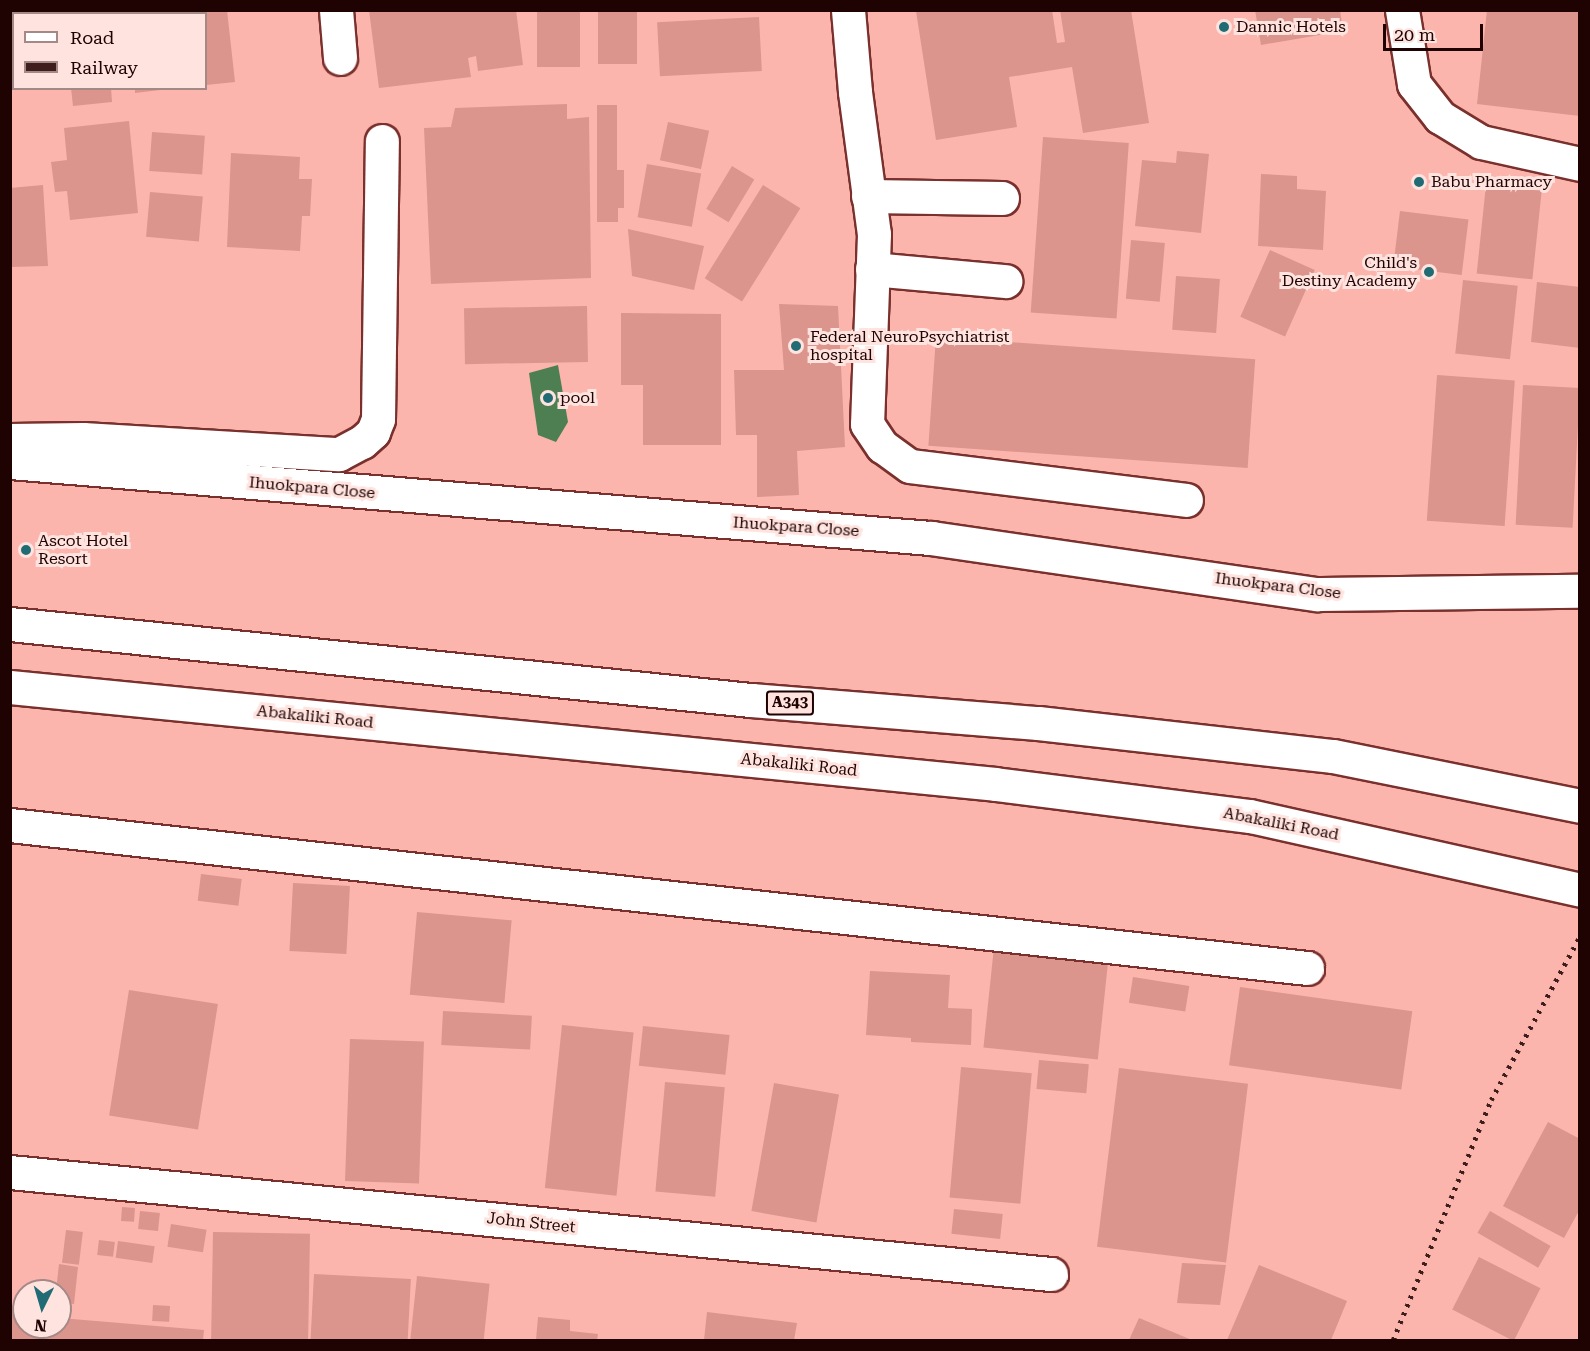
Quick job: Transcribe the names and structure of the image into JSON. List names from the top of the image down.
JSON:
{
  "streets": {
    "main road": [
      "Ihuokpara Close",
      "A343",
      "Abakaliki Road",
      "John Street"
    ]
  },
  "places": [
    "Dannic Hotels",
    "Babu Pharmacy",
    "Child's Destiny Academy",
    "Federal NeuroPsychiatrist hospital",
    "pool",
    "Ascot Hotel Resort"
  ],
  "legend": ["Road", "Railway"],
  "scale_bar": "20 m",
  "north": "bottom"
}
